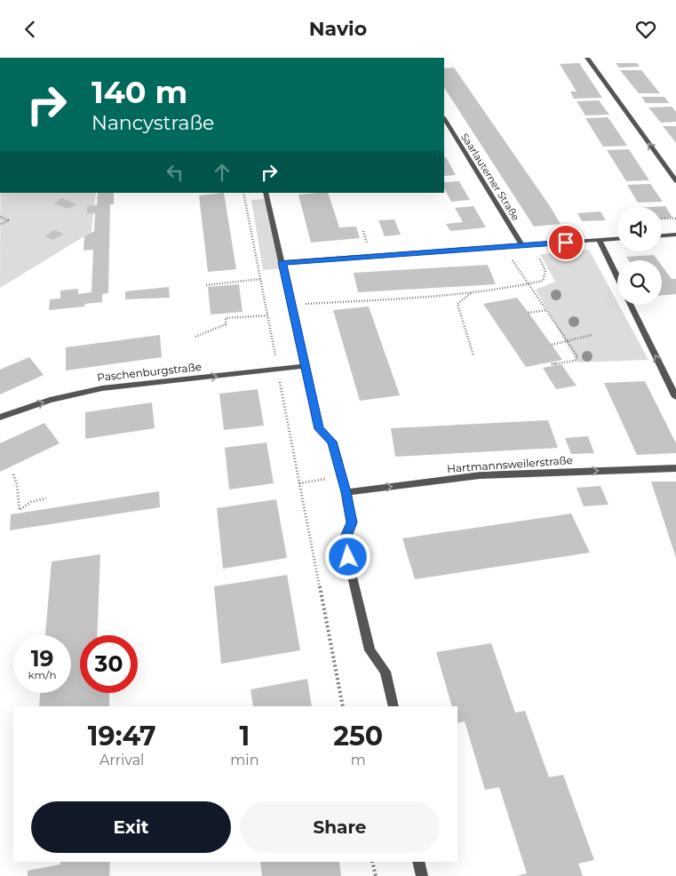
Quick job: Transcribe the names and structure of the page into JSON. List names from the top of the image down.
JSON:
{
  "streets": {
    "street": ["Saarlauterner Straße", "Paschenburgstraße", "Hartmannsweilerstraße"]
  },
  "one_way": ["Paschenburgstraße", "Hartmannsweilerstraße"],
  "page": {
    "header": "Navio",
    "turn": ["140 m", "Nancystraße"],
    "speed": "19 km/h",
    "limit": "30",
    "eta": [
      "19:47",
      "Arrival",
      "1",
      "min",
      "250",
      "m"
    ],
    "buttons": ["Exit", "Share"]
  }
}
